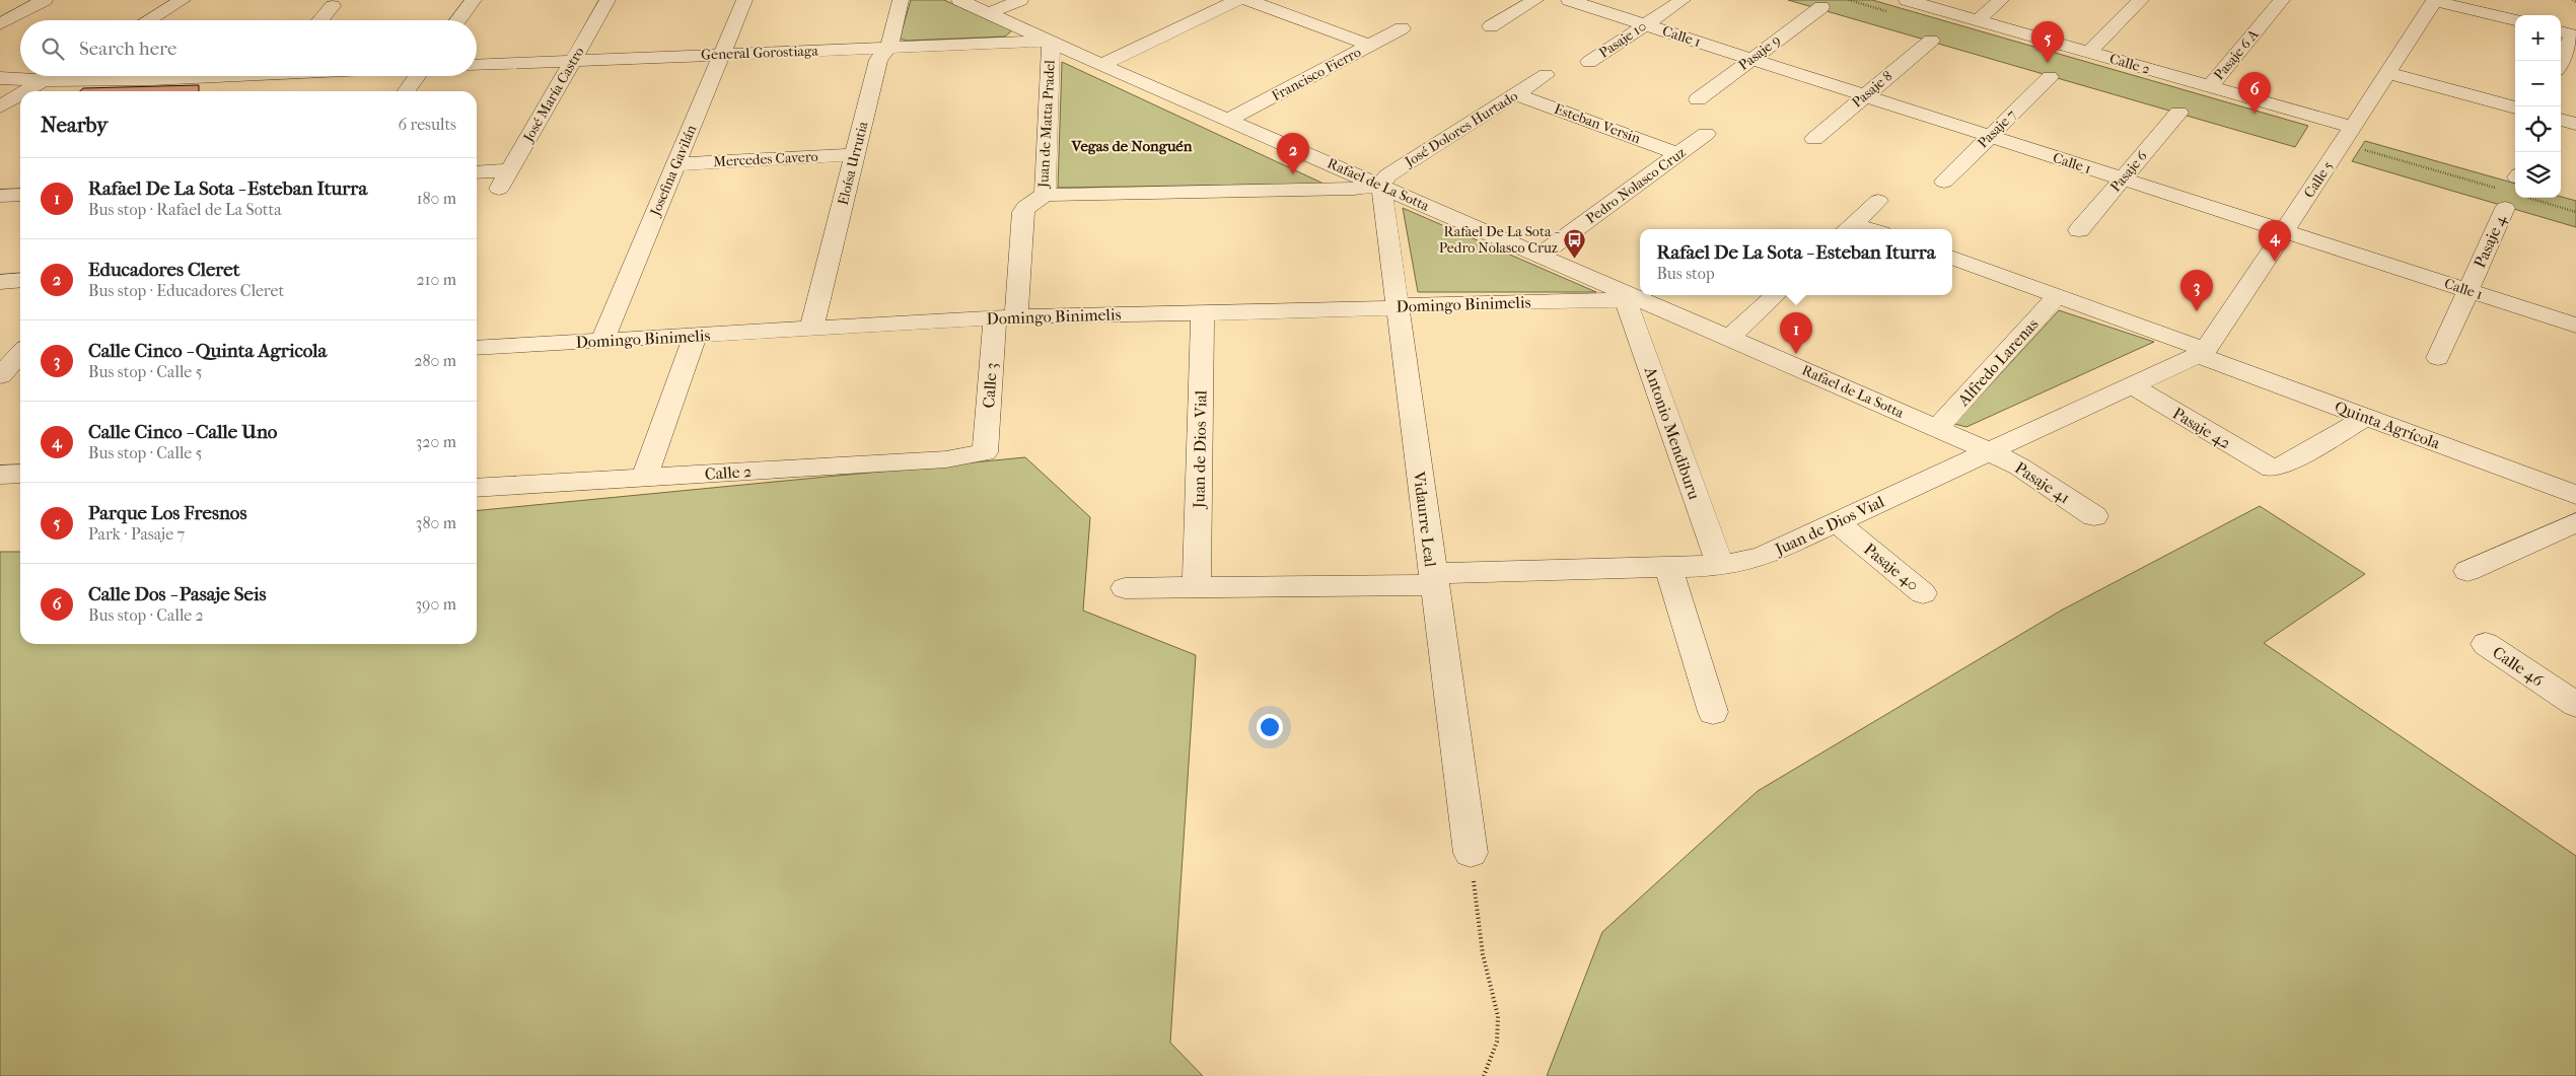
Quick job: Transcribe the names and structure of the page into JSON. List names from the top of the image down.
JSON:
{
  "streets": {
    "street": [
      "Calle 1",
      "Pasaje 10",
      "General Gorostiaga",
      "Pasaje 9",
      "Pasaje 6 A",
      "Calle 2",
      "Francisco Fierro",
      "Pasaje 8",
      "José María Castro",
      "Juan de Matta Pradel",
      "Esteban Versin",
      "José Dolores Hurtado",
      "Pasaje 7",
      "Mercedes Cavero",
      "Eloísa Urrutia",
      "Josefina Gavilán",
      "Pasaje 6",
      "Calle 5",
      "Rafael de La Sotta",
      "Pedro Nolasco Cruz",
      "Pasaje 4",
      "Domingo Binimelis",
      "Alfredo Larenas",
      "Calle 3",
      "Quinta Agrícola",
      "Pasaje 42",
      "Antonio Mendiburu",
      "Juan de Dios Vial",
      "Pasaje 41",
      "Vidaurre Leal",
      "Pasaje 40",
      "Calle 46"
    ]
  },
  "crossings": [
    ["Calle 1", "Pasaje 10"],
    ["Calle 1", "Pasaje 9"],
    ["Calle 1", "Pasaje 8"],
    ["Calle 1", "Pasaje 7"],
    ["Calle 1", "Pasaje 6"],
    ["Calle 1", "Calle 5"],
    ["Calle 1", "Pasaje 4"],
    ["General Gorostiaga", "José María Castro"],
    ["General Gorostiaga", "Juan de Matta Pradel"],
    ["General Gorostiaga", "Eloísa Urrutia"],
    ["General Gorostiaga", "Josefina Gavilán"],
    ["General Gorostiaga", "Rafael de La Sotta"],
    ["Pasaje 6 A", "Calle 2"],
    ["Calle 2", "Calle 5"],
    ["Calle 2", "Calle 3"],
    ["Francisco Fierro", "Rafael de La Sotta"],
    ["Juan de Matta Pradel", "Rafael de La Sotta"],
    ["Juan de Matta Pradel", "Domingo Binimelis"],
    ["Juan de Matta Pradel", "Calle 3"],
    ["Esteban Versin", "José Dolores Hurtado"],
    ["Esteban Versin", "Pedro Nolasco Cruz"],
    ["José Dolores Hurtado", "Rafael de La Sotta"],
    ["José Dolores Hurtado", "Vidaurre Leal"],
    ["Mercedes Cavero", "Eloísa Urrutia"],
    ["Mercedes Cavero", "Josefina Gavilán"],
    ["Eloísa Urrutia", "Domingo Binimelis"],
    ["Josefina Gavilán", "Domingo Binimelis"],
    ["Calle 5", "Quinta Agrícola"],
    ["Calle 5", "Juan de Dios Vial"],
    ["Rafael de La Sotta", "Pedro Nolasco Cruz"],
    ["Rafael de La Sotta", "Domingo Binimelis"],
    ["Rafael de La Sotta", "Alfredo Larenas"],
    ["Rafael de La Sotta", "Antonio Mendiburu"],
    ["Rafael de La Sotta", "Juan de Dios Vial"],
    ["Rafael de La Sotta", "Pasaje 41"],
    ["Rafael de La Sotta", "Vidaurre Leal"],
    ["Domingo Binimelis", "Calle 3"],
    ["Domingo Binimelis", "Antonio Mendiburu"],
    ["Domingo Binimelis", "Juan de Dios Vial"],
    ["Domingo Binimelis", "Vidaurre Leal"],
    ["Alfredo Larenas", "Quinta Agrícola"],
    ["Quinta Agrícola", "Pasaje 42"],
    ["Quinta Agrícola", "Juan de Dios Vial"],
    ["Pasaje 42", "Juan de Dios Vial"],
    ["Antonio Mendiburu", "Juan de Dios Vial"],
    ["Juan de Dios Vial", "Pasaje 41"],
    ["Juan de Dios Vial", "Vidaurre Leal"],
    ["Juan de Dios Vial", "Pasaje 40"]
  ],
  "districts": ["Vegas de Nonguén"],
  "places": {
    "bus stop": ["Rafael De La Sota - Pedro Nolasco Cruz"]
  },
  "page": {
    "map_buttons": ["+", "−"],
    "search": "Search here",
    "pins": [
      "5",
      "6",
      "2",
      "4",
      "3",
      "1"
    ],
    "heading": ["Nearby", "6 results"],
    "list": [
      {
        "mark": "1",
        "name": "Rafael De La Sota - Esteban Iturra",
        "note": "Bus stop · Rafael de La Sotta",
        "value": "180 m"
      },
      {
        "mark": "2",
        "name": "Educadores Cleret",
        "note": "Bus stop · Educadores Cleret",
        "value": "210 m"
      },
      {
        "mark": "3",
        "name": "Calle Cinco - Quinta Agricola",
        "note": "Bus stop · Calle 5",
        "value": "280 m"
      },
      {
        "mark": "4",
        "name": "Calle Cinco - Calle Uno",
        "note": "Bus stop · Calle 5",
        "value": "320 m"
      },
      {
        "mark": "5",
        "name": "Parque Los Fresnos",
        "note": "Park · Pasaje 7",
        "value": "380 m"
      },
      {
        "mark": "6",
        "name": "Calle Dos - Pasaje Seis",
        "note": "Bus stop · Calle 2",
        "value": "390 m"
      }
    ],
    "popup": ["Rafael De La Sota - Esteban Iturra", "Bus stop"]
  }
}
